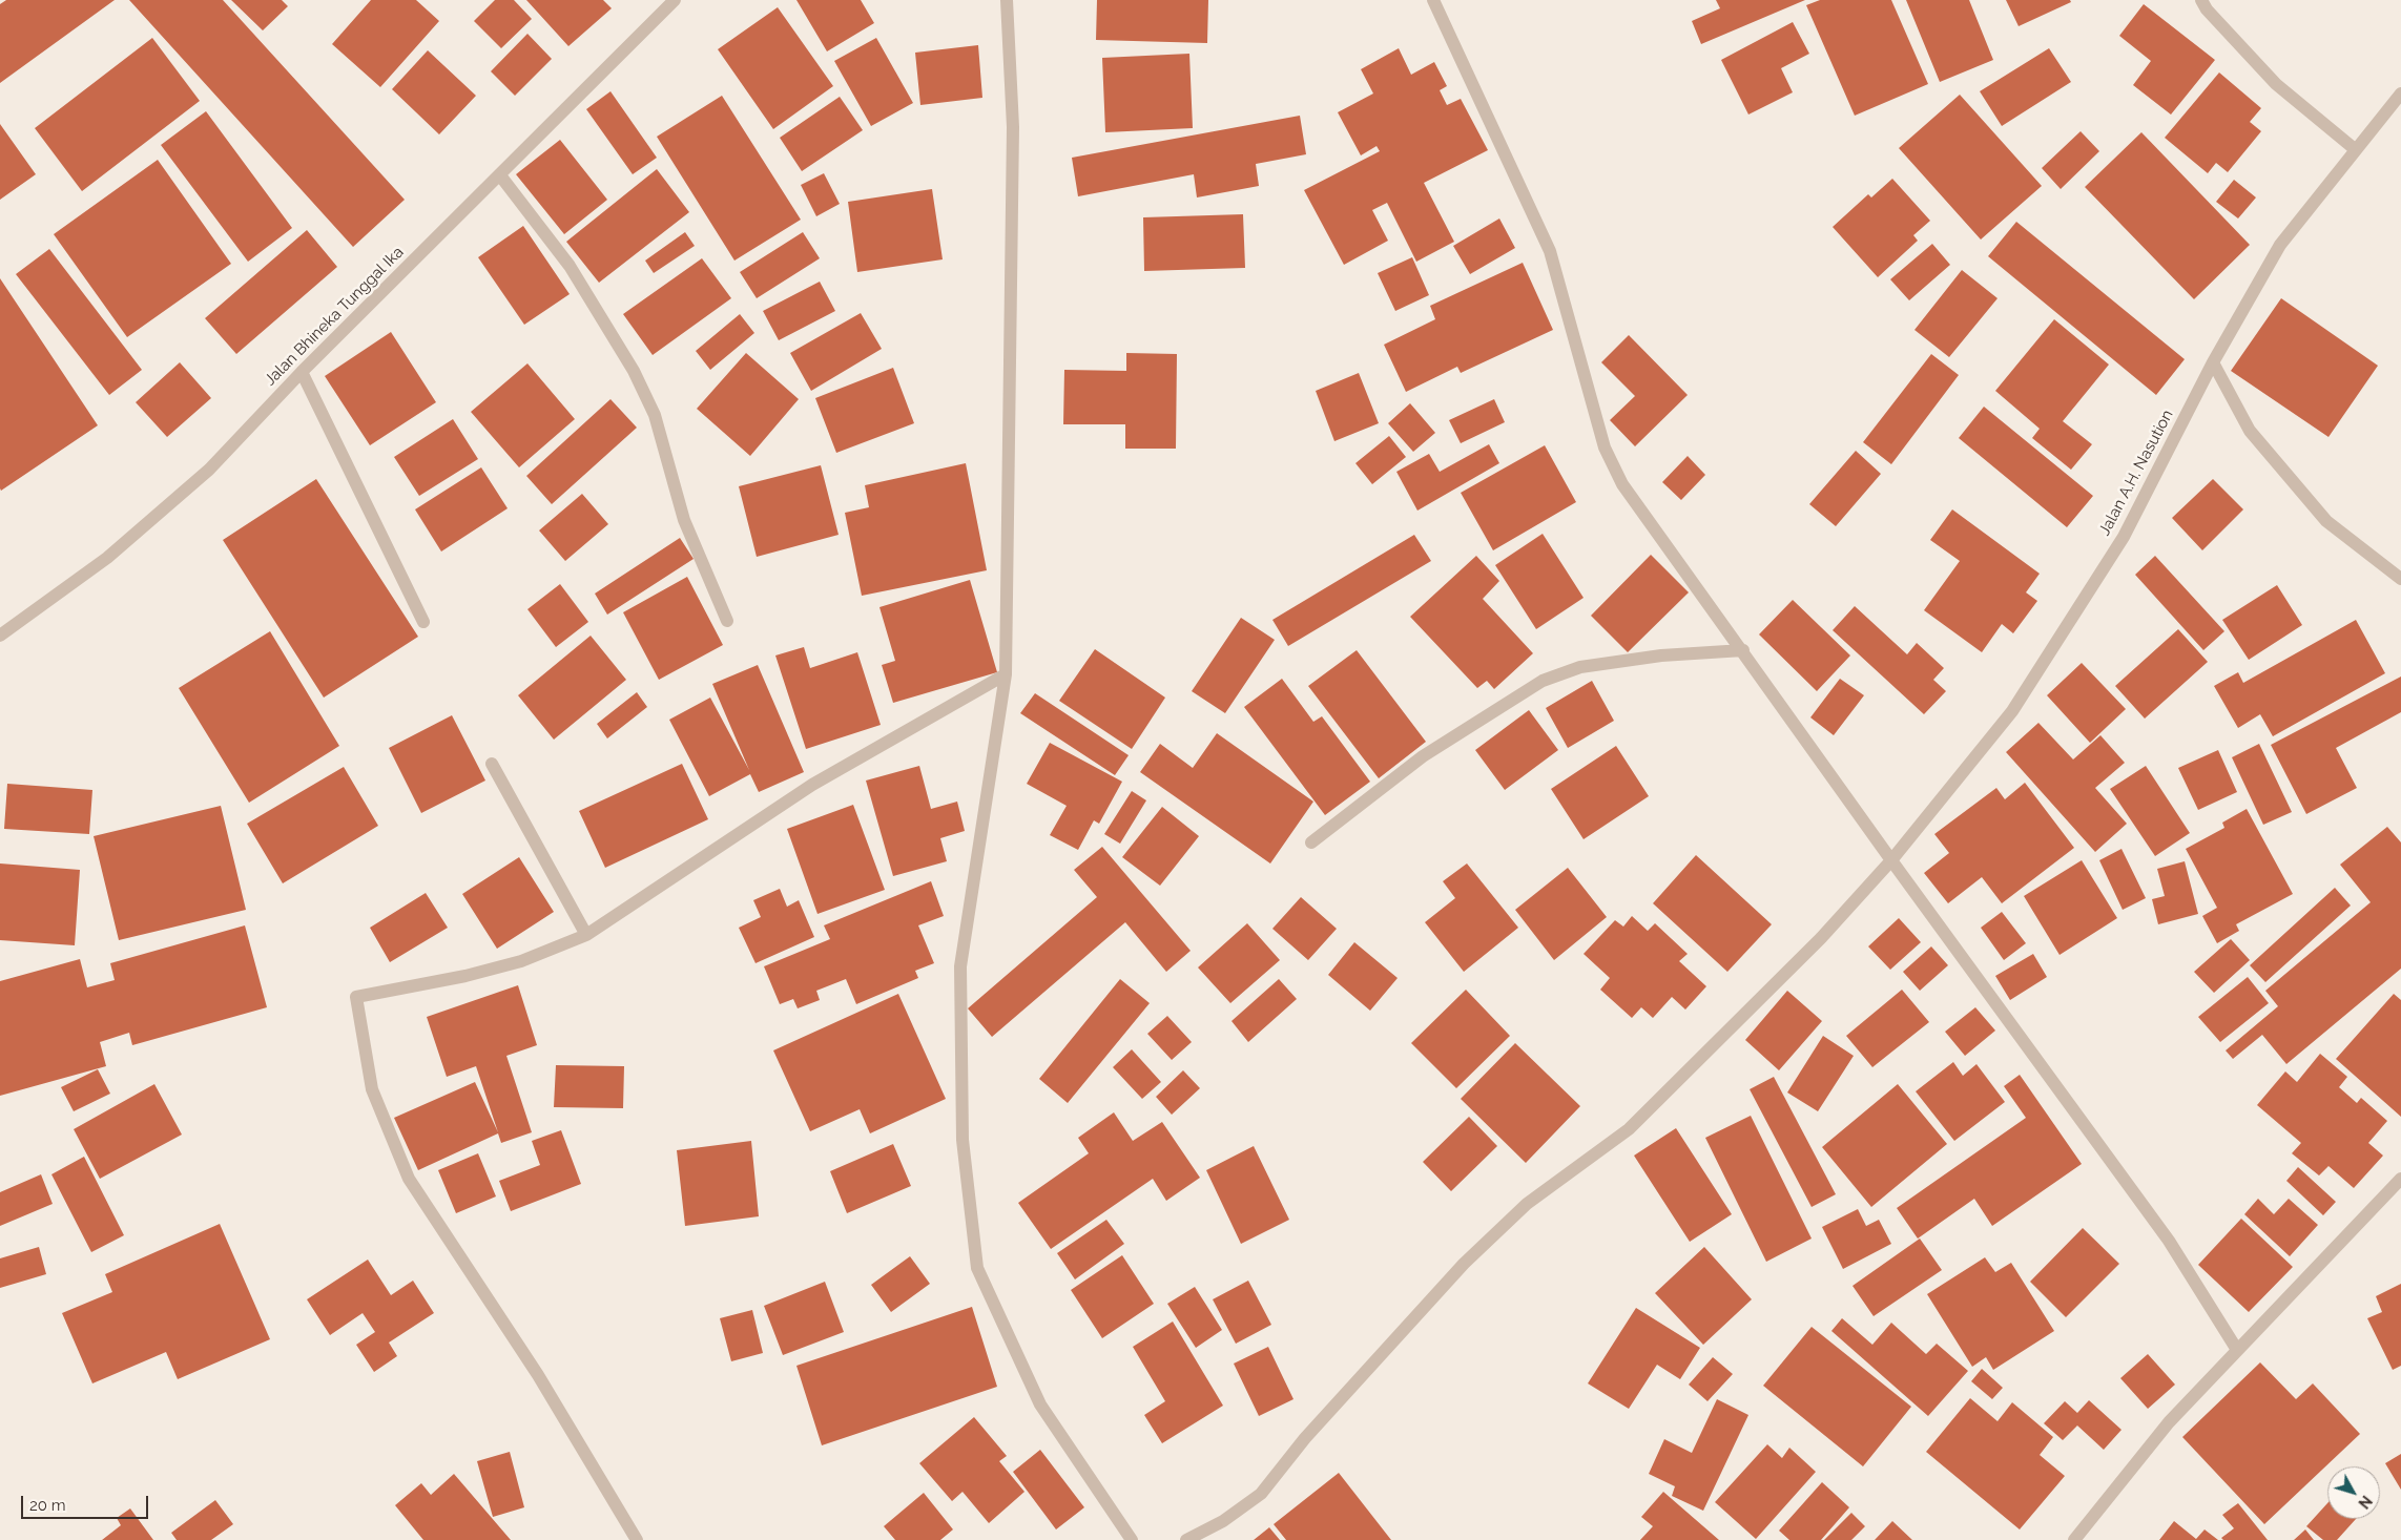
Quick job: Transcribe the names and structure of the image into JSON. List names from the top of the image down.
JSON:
{
  "streets": {
    "street": ["Jalan Bhineka Tunggal Ika", "Jalan A.H. Nasution"]
  },
  "scale_bar": "20 m",
  "north": "bottom right"
}
